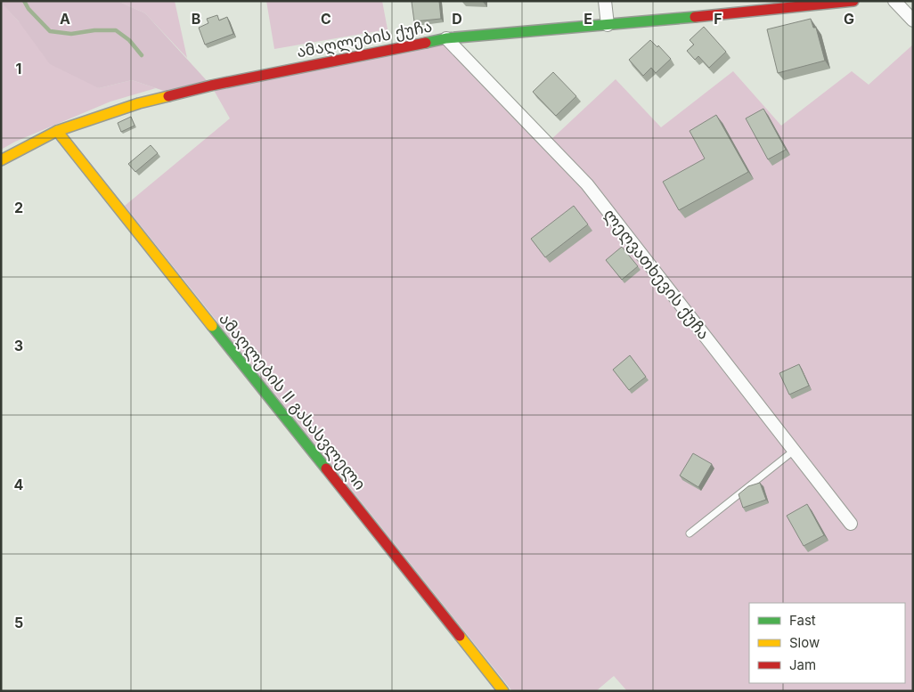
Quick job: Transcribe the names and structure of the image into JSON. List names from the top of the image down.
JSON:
{
  "streets": {
    "street": ["ამაღლების ქუჩა", "ლეღვათხევის ქუჩა", "ამაღლების II გასასვლელი"]
  },
  "crossings": [
    ["ამაღლების ქუჩა", "ლეღვათხევის ქუჩა"],
    ["ამაღლების ქუჩა", "ამაღლების II გასასვლელი"]
  ],
  "legend": ["Fast", "Slow", "Jam"],
  "grid": {
    "columns": [
      "A",
      "B",
      "C",
      "D",
      "E",
      "F",
      "G"
    ],
    "rows": [
      "1",
      "2",
      "3",
      "4",
      "5"
    ]
  }
}
